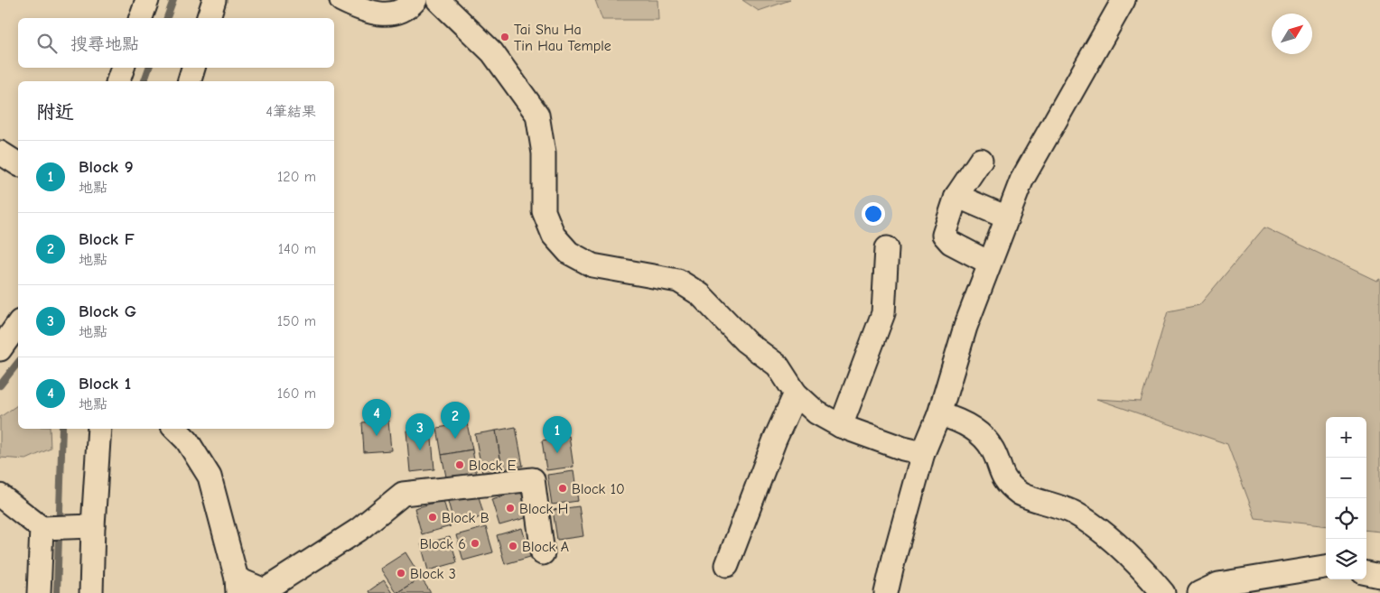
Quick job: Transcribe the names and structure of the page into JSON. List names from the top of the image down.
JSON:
{
  "places": [
    "Tai Shu Ha Tin Hau Temple",
    "Block E",
    "Block 10",
    "Block H",
    "Block B",
    "Block 6",
    "Block A",
    "Block 3"
  ],
  "north": "top right",
  "page": {
    "search": "搜尋地點",
    "heading": ["附近", "4筆結果"],
    "list": [
      {
        "mark": "1",
        "name": "Block 9",
        "note": "地點",
        "value": "120 m"
      },
      {
        "mark": "2",
        "name": "Block F",
        "note": "地點",
        "value": "140 m"
      },
      {
        "mark": "3",
        "name": "Block G",
        "note": "地點",
        "value": "150 m"
      },
      {
        "mark": "4",
        "name": "Block 1",
        "note": "地點",
        "value": "160 m"
      }
    ],
    "pins": [
      "4",
      "2",
      "3",
      "1"
    ],
    "map_buttons": ["+", "−"]
  }
}
